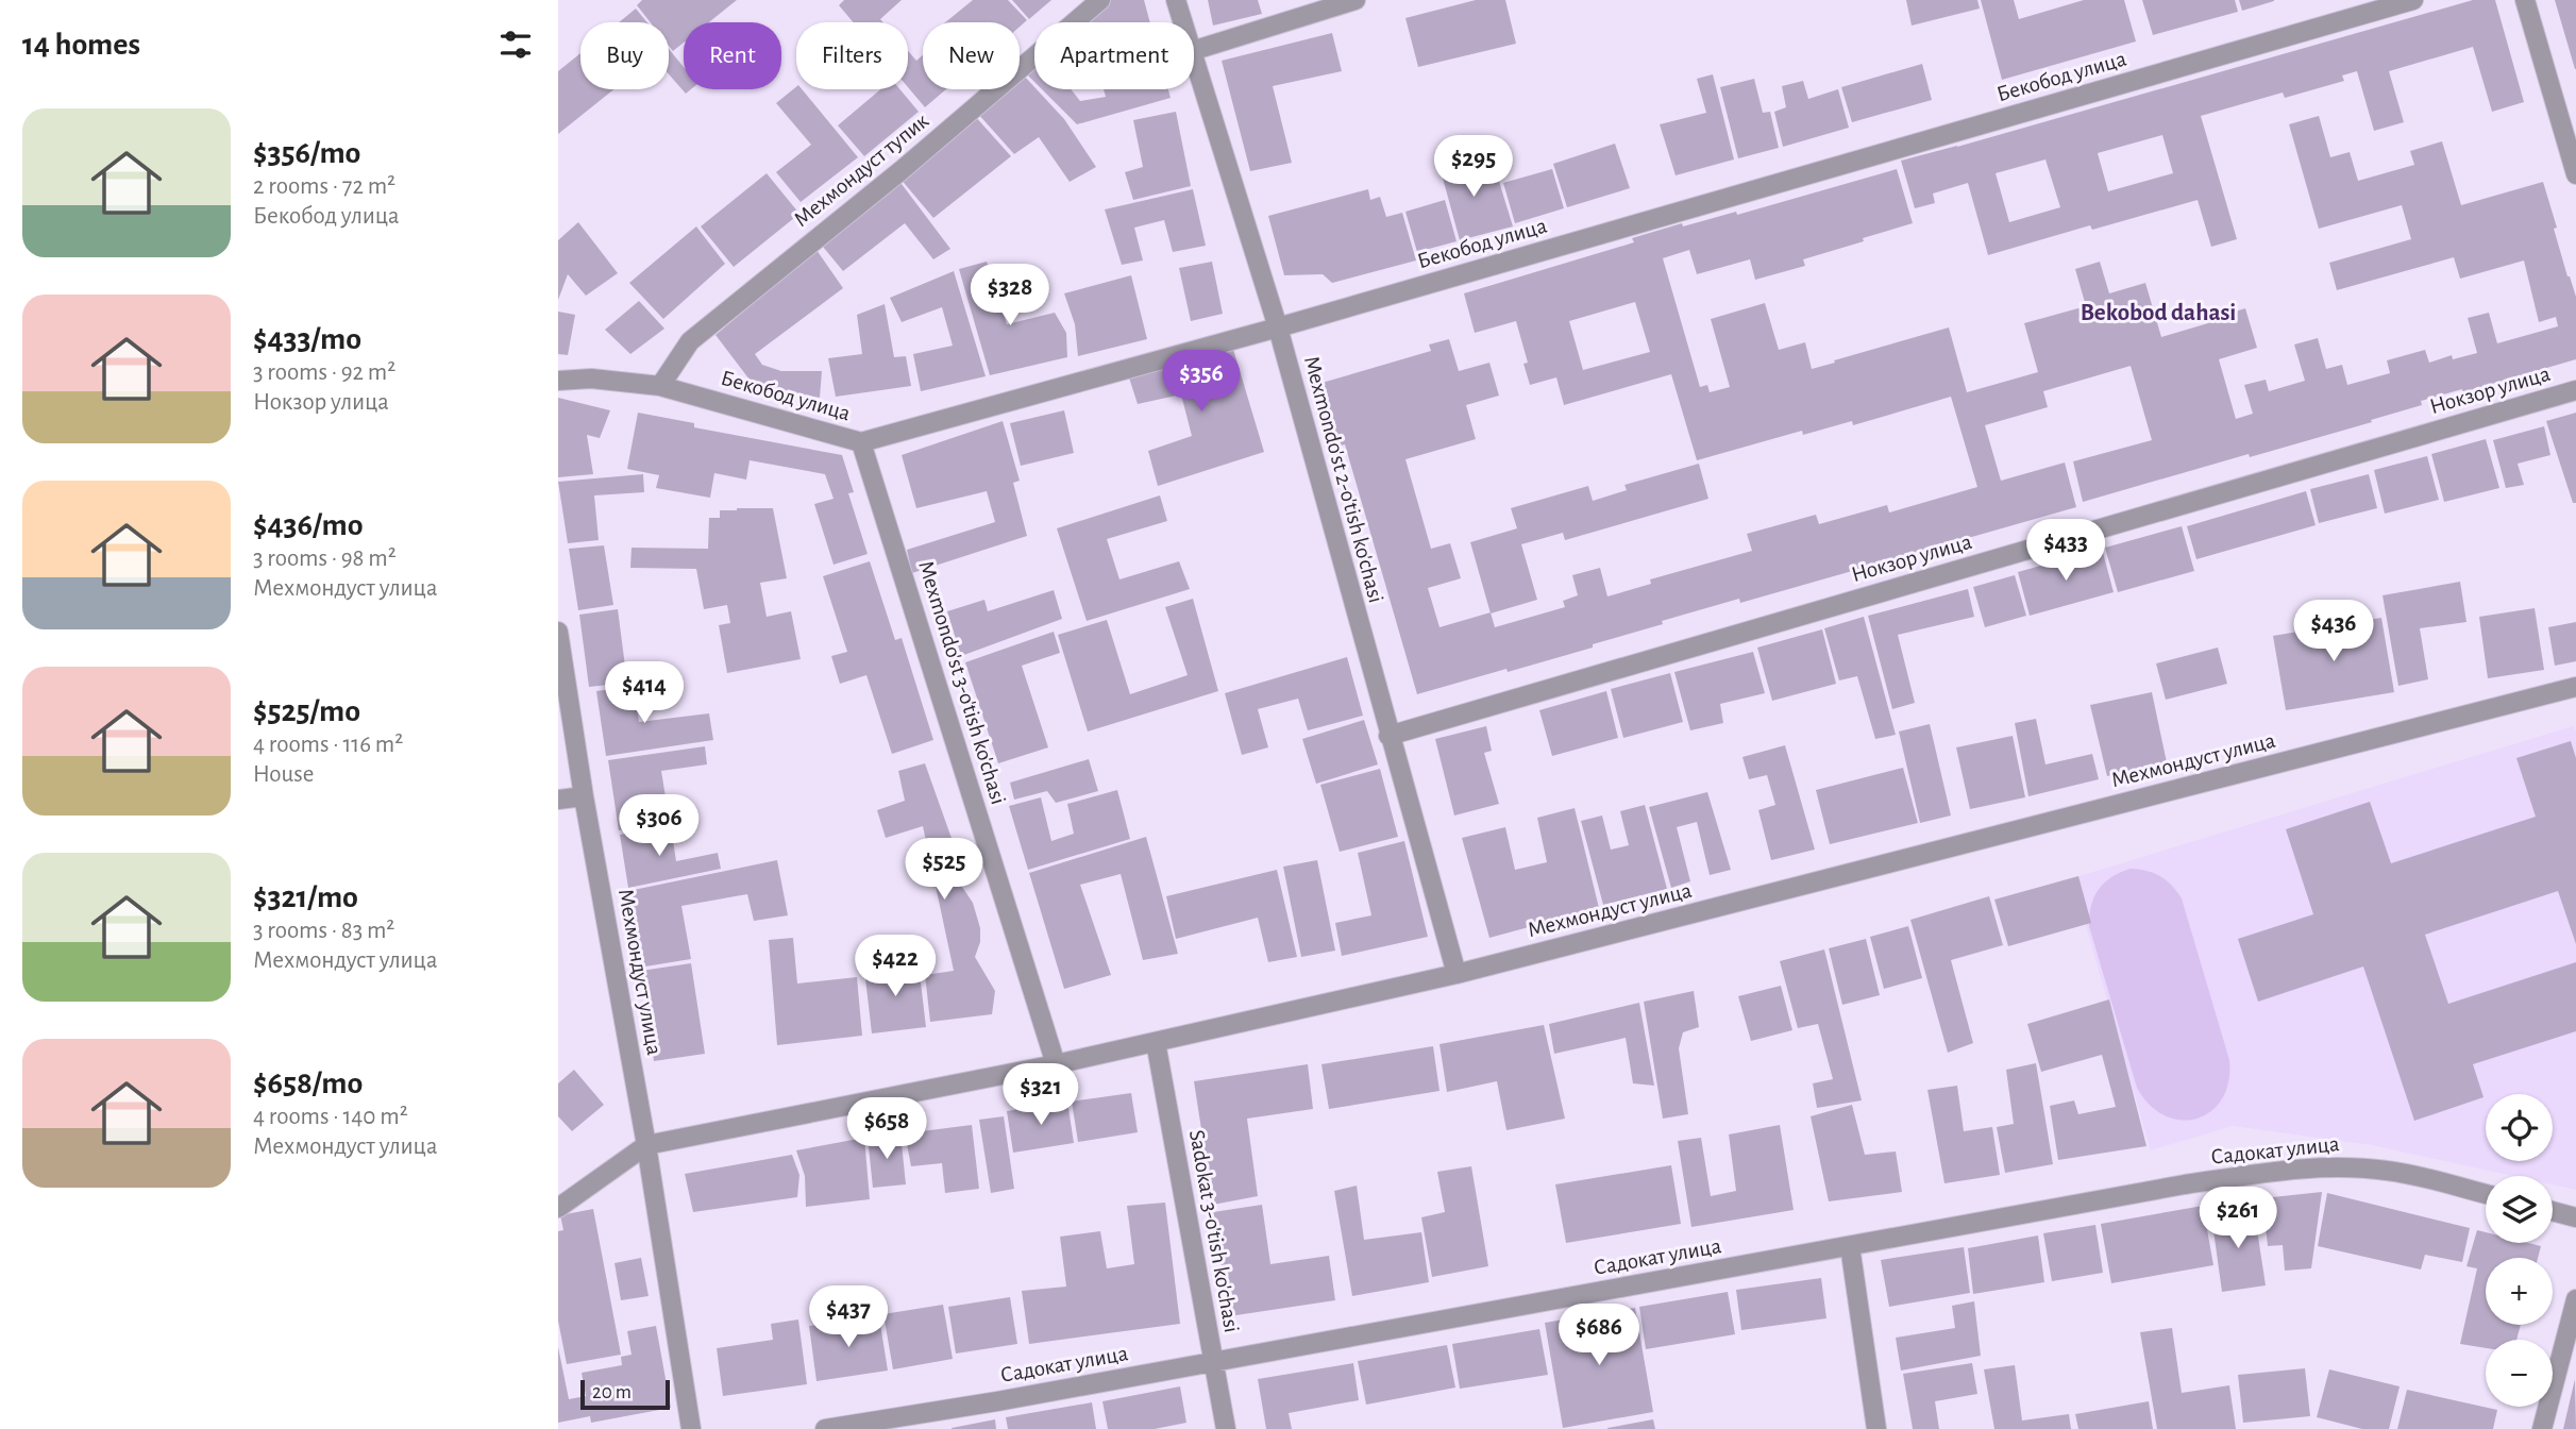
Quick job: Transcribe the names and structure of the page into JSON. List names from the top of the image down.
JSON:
{
  "streets": {
    "street": [
      "Бекобод улица",
      "Мехмондуст тупик",
      "Нокзор улица",
      "Mexmondo'st 2-o'tish ko'chasi",
      "Mexmondo'st 3-o'tish ko'chasi",
      "Мехмондуст улица",
      "Садокат улица",
      "Sadokat 3-o'tish ko'chasi"
    ]
  },
  "crossings": [
    ["Бекобод улица", "Мехмондуст тупик"],
    ["Бекобод улица", "Mexmondo'st 2-o'tish ko'chasi"],
    ["Бекобод улица", "Mexmondo'st 3-o'tish ko'chasi"],
    ["Нокзор улица", "Mexmondo'st 2-o'tish ko'chasi"],
    ["Mexmondo'st 2-o'tish ko'chasi", "Мехмондуст улица"],
    ["Mexmondo'st 3-o'tish ko'chasi", "Мехмондуст улица"],
    ["Мехмондуст улица", "Sadokat 3-o'tish ko'chasi"],
    ["Садокат улица", "Sadokat 3-o'tish ko'chasi"]
  ],
  "districts": ["Bekobod dahasi"],
  "scale_bar": "20 m",
  "page": {
    "heading": "14 homes",
    "chip": [
      "Buy",
      "Rent",
      "Filters",
      "New",
      "Apartment"
    ],
    "list": [
      {
        "name": "$356/mo",
        "note": "2 rooms · 72 m² · Бекобод улица"
      },
      {
        "name": "$433/mo",
        "note": "3 rooms · 92 m² · Нокзор улица"
      },
      {
        "name": "$436/mo",
        "note": "3 rooms · 98 m² · Мехмондуст улица"
      },
      {
        "name": "$525/mo",
        "note": "4 rooms · 116 m² · House"
      },
      {
        "name": "$321/mo",
        "note": "3 rooms · 83 m² · Мехмондуст улица"
      },
      {
        "name": "$658/mo",
        "note": "4 rooms · 140 m² · Мехмондуст улица"
      }
    ],
    "price": [
      "$295",
      "$328",
      "$356",
      "$433",
      "$436",
      "$414",
      "$306",
      "$525",
      "$422",
      "$321",
      "$658",
      "$261",
      "$437",
      "$686"
    ],
    "map_buttons": ["+", "−"],
    "scale": "20 m"
  }
}
